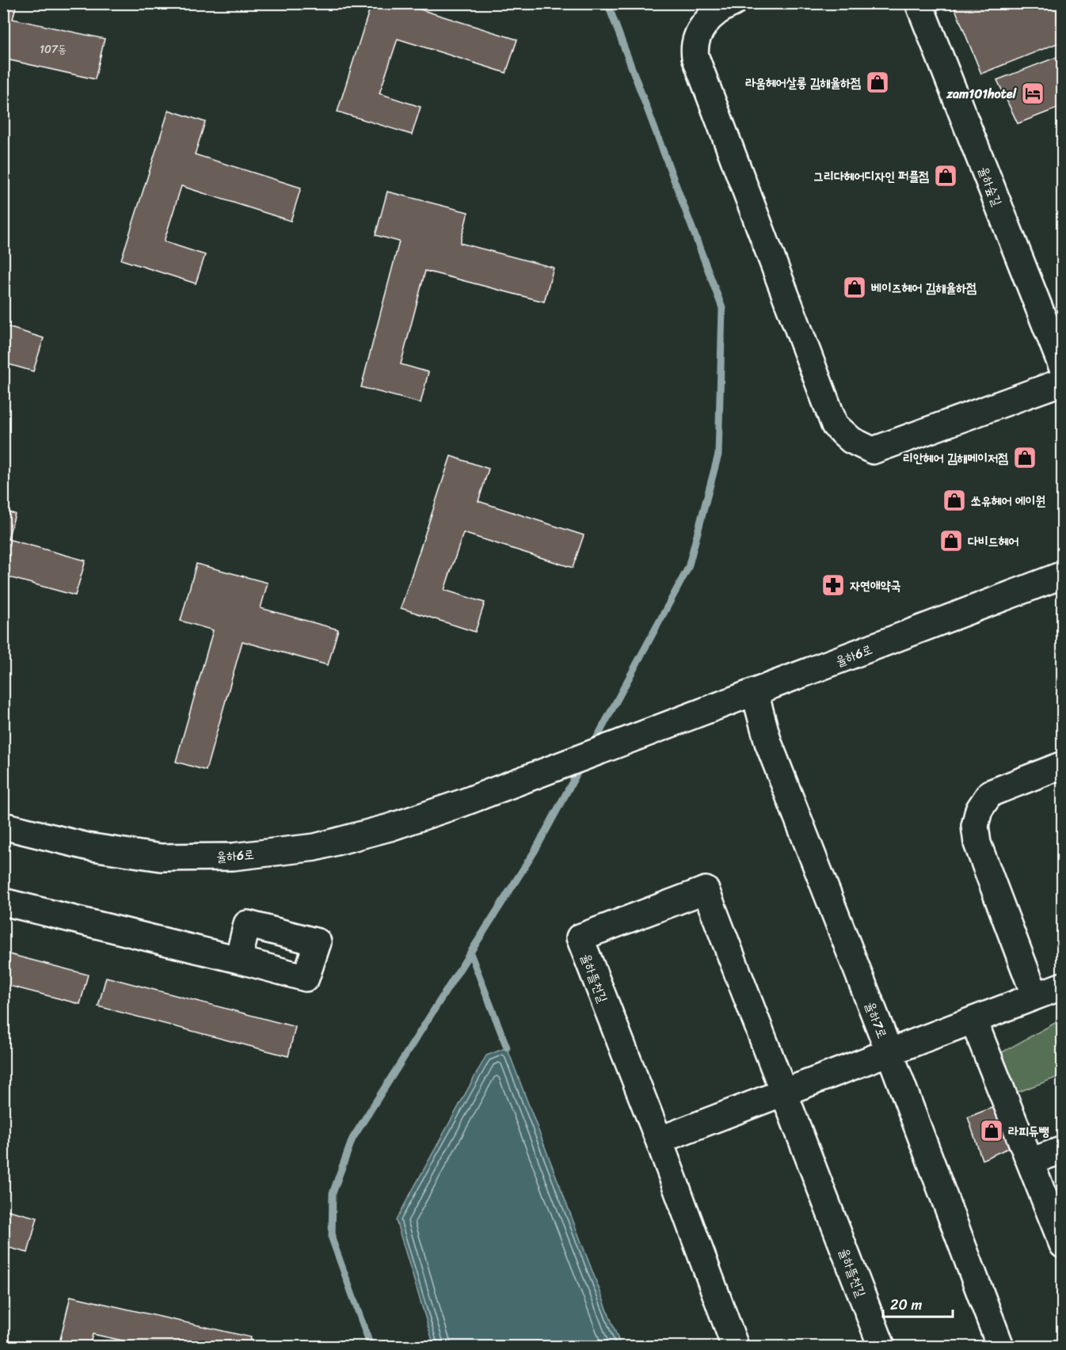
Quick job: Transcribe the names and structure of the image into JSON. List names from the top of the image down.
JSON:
{
  "streets": {
    "street": [
      "율하숲길",
      "율하6로",
      "율하뜰천길",
      "율하7로"
    ]
  },
  "crossings": [
    ["율하6로", "율하7로"]
  ],
  "places": {
    "shop": [
      "라움헤어살롱 김해율하점",
      "그리다헤어디자인 퍼플점",
      "베이즈헤어 김해율하점",
      "리안헤어 김해메이저점",
      "쏘유헤어 에이원",
      "다비드헤어",
      "라피듀뺑"
    ],
    "hotel": ["zam101hotel"],
    "pharmacy": ["자연애약국"]
  },
  "house_numbers": ["107동"],
  "scale_bar": "20 m"
}
